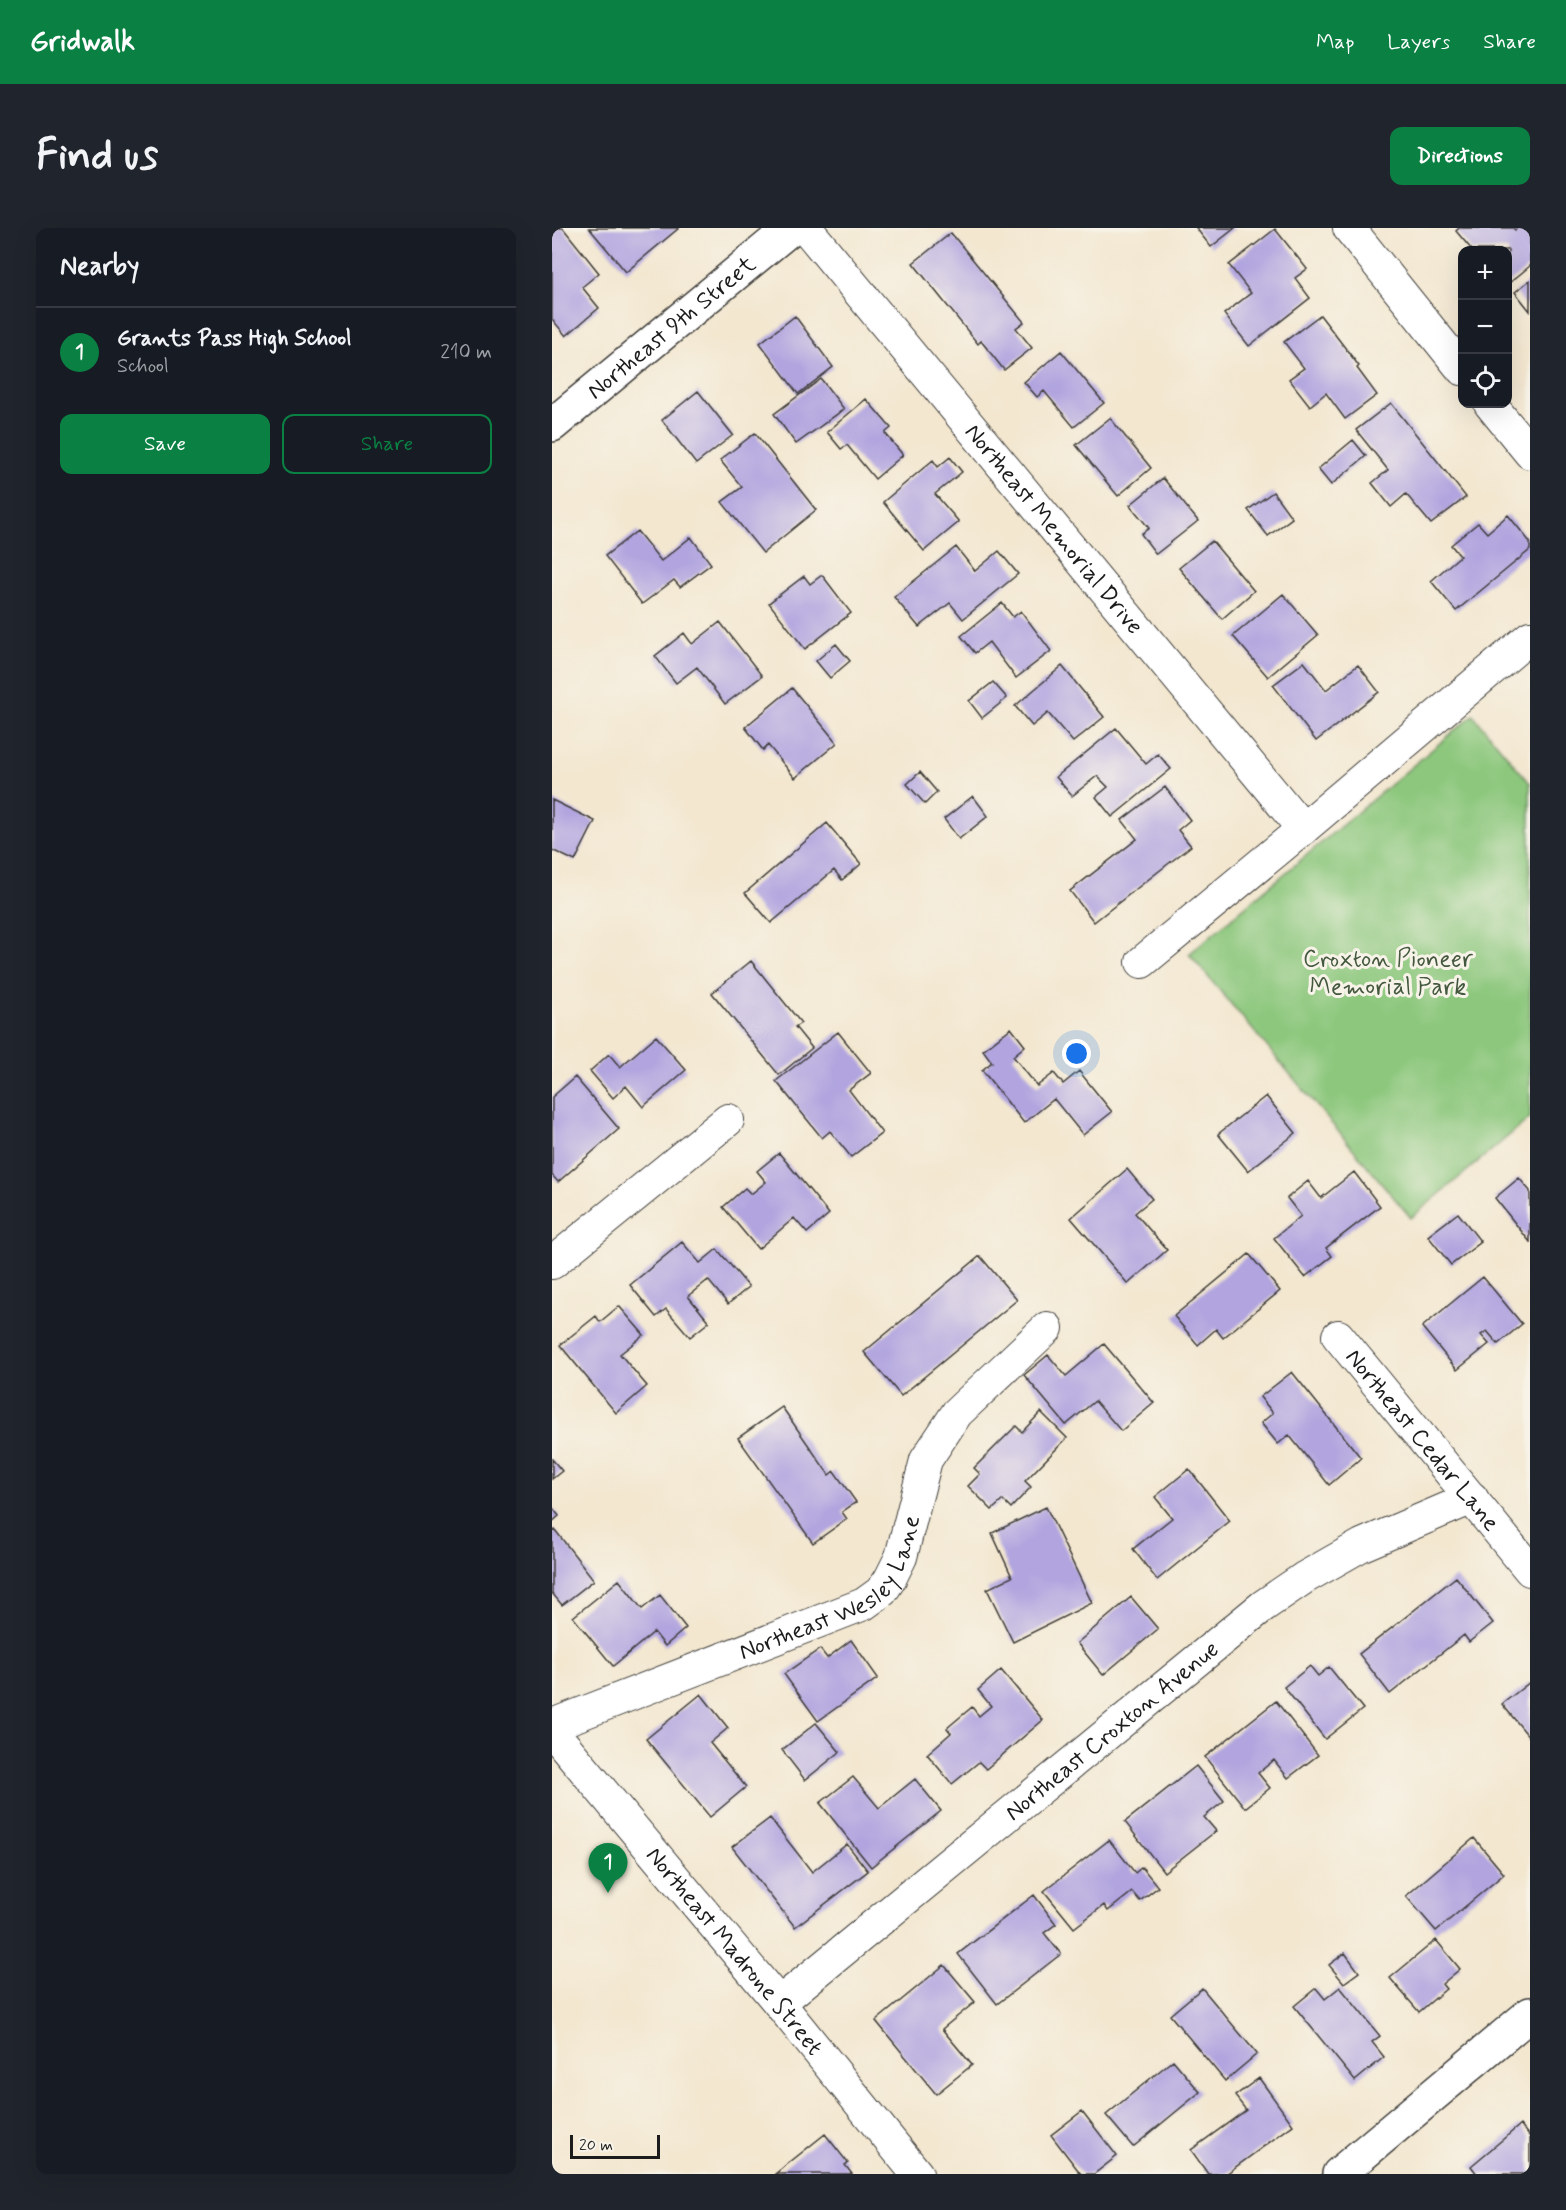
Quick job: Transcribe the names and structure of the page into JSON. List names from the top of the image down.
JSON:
{
  "streets": {
    "street": [
      "Northeast 9th Street",
      "Northeast Memorial Drive",
      "Northeast Cedar Lane",
      "Northeast Wesley Lane",
      "Northeast Croxton Avenue",
      "Northeast Madrone Street"
    ]
  },
  "crossings": [
    ["Northeast Cedar Lane", "Northeast Croxton Avenue"],
    ["Northeast Croxton Avenue", "Northeast Madrone Street"]
  ],
  "parks": ["Croxton Pioneer Memorial Park"],
  "scale_bar": "20 m",
  "page": {
    "header": "Gridwalk",
    "nav": ["Map", "Layers", "Share"],
    "buttons": [
      "Directions",
      ["Save", "Share"]
    ],
    "title": "Find us",
    "heading": "Nearby",
    "map_buttons": ["+", "−"],
    "list": [
      {
        "mark": "1",
        "name": "Grants Pass High School",
        "note": "School",
        "value": "210 m"
      }
    ],
    "pins": "1",
    "scale": "20 m"
  }
}
